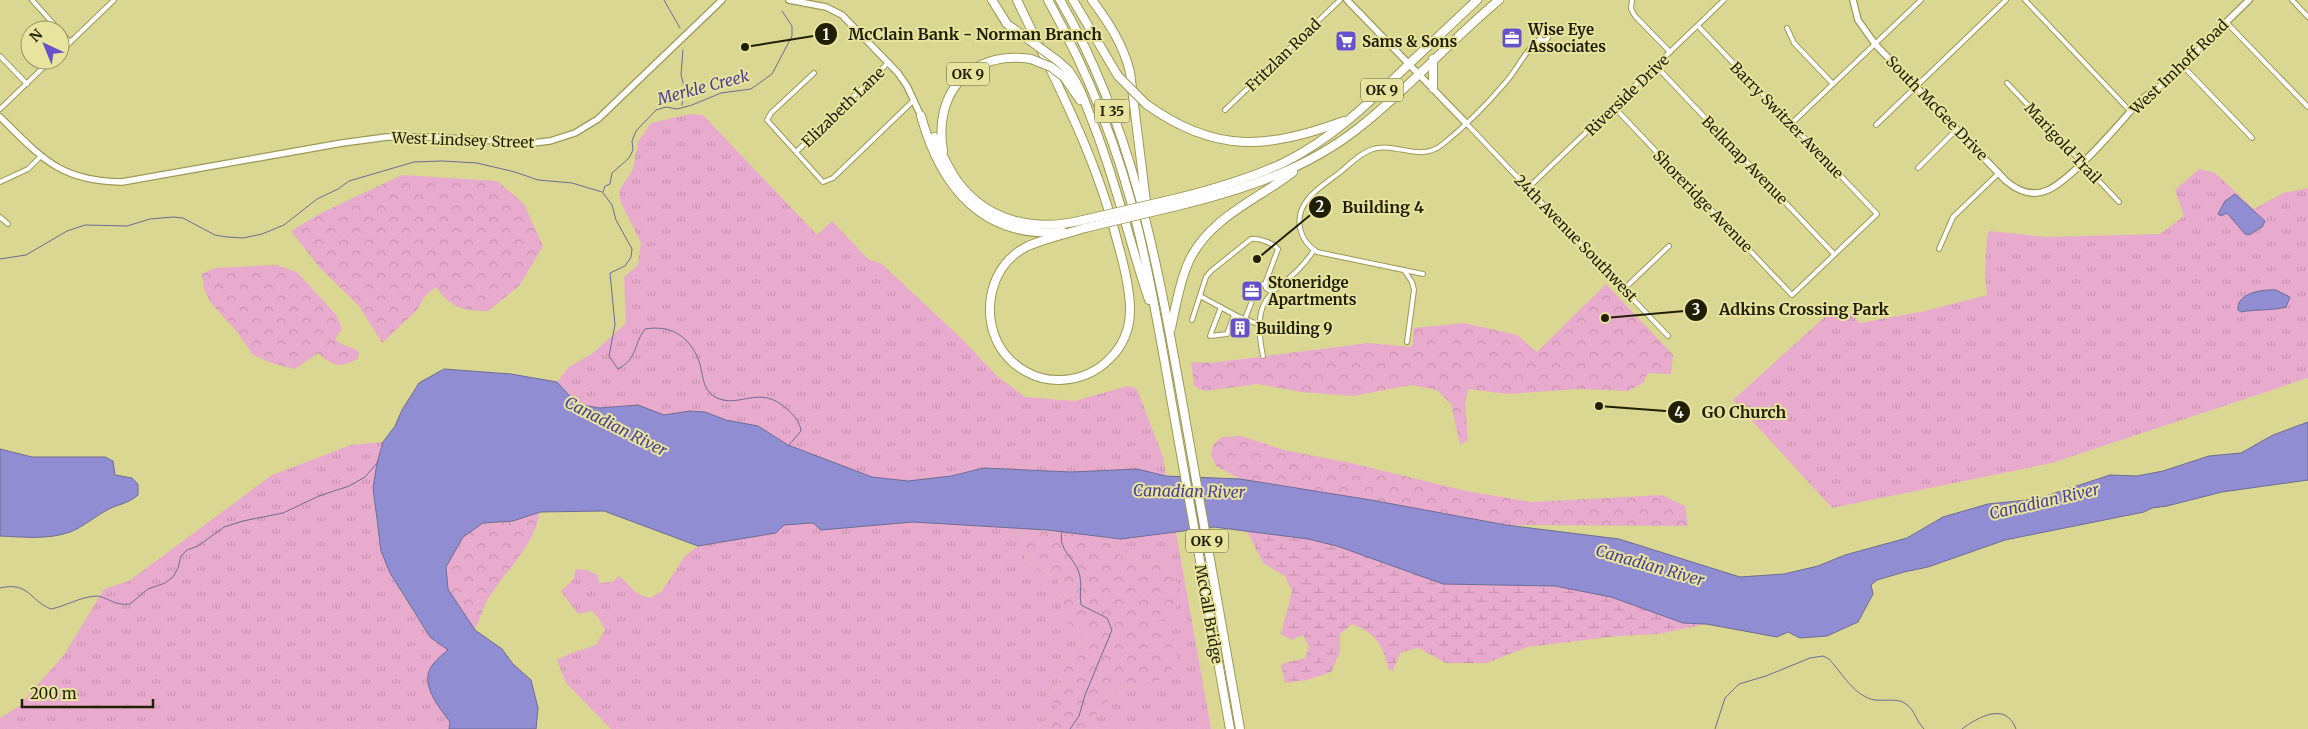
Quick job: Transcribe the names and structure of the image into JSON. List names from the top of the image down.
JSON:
{
  "streets": {
    "highway": ["OK 9", "I 35", "McCall Bridge"],
    "main road": ["West Imhoff Road", "South McGee Drive", "West Lindsey Street"],
    "street": [
      "Fritzlan Road",
      "Riverside Drive",
      "Elizabeth Lane",
      "Barry Switzer Avenue",
      "Marigold Trail",
      "Belknap Avenue",
      "Shoreridge Avenue",
      "24th Avenue Southwest"
    ]
  },
  "crossings": [
    ["West Imhoff Road", "South McGee Drive"],
    ["West Imhoff Road", "Marigold Trail"],
    ["OK 9", "I 35"],
    ["OK 9", "McCall Bridge"],
    ["Riverside Drive", "Barry Switzer Avenue"],
    ["Riverside Drive", "Belknap Avenue"],
    ["Riverside Drive", "Shoreridge Avenue"],
    ["Riverside Drive", "24th Avenue Southwest"],
    ["I 35", "McCall Bridge"],
    ["Barry Switzer Avenue", "Belknap Avenue"],
    ["Barry Switzer Avenue", "Shoreridge Avenue"],
    ["Belknap Avenue", "Shoreridge Avenue"]
  ],
  "water": ["Merkle Creek", "Canadian River"],
  "places": {
    "office": ["Wise Eye Associates", "Stoneridge Apartments"],
    "supermarket": ["Sams & Sons"],
    "other": [
      "McClain Bank - Norman Branch",
      "Building 4",
      "Adkins Crossing Park",
      "GO Church"
    ],
    "building": ["Building 9"]
  },
  "scale_bar": "200 m",
  "north": "top left"
}
